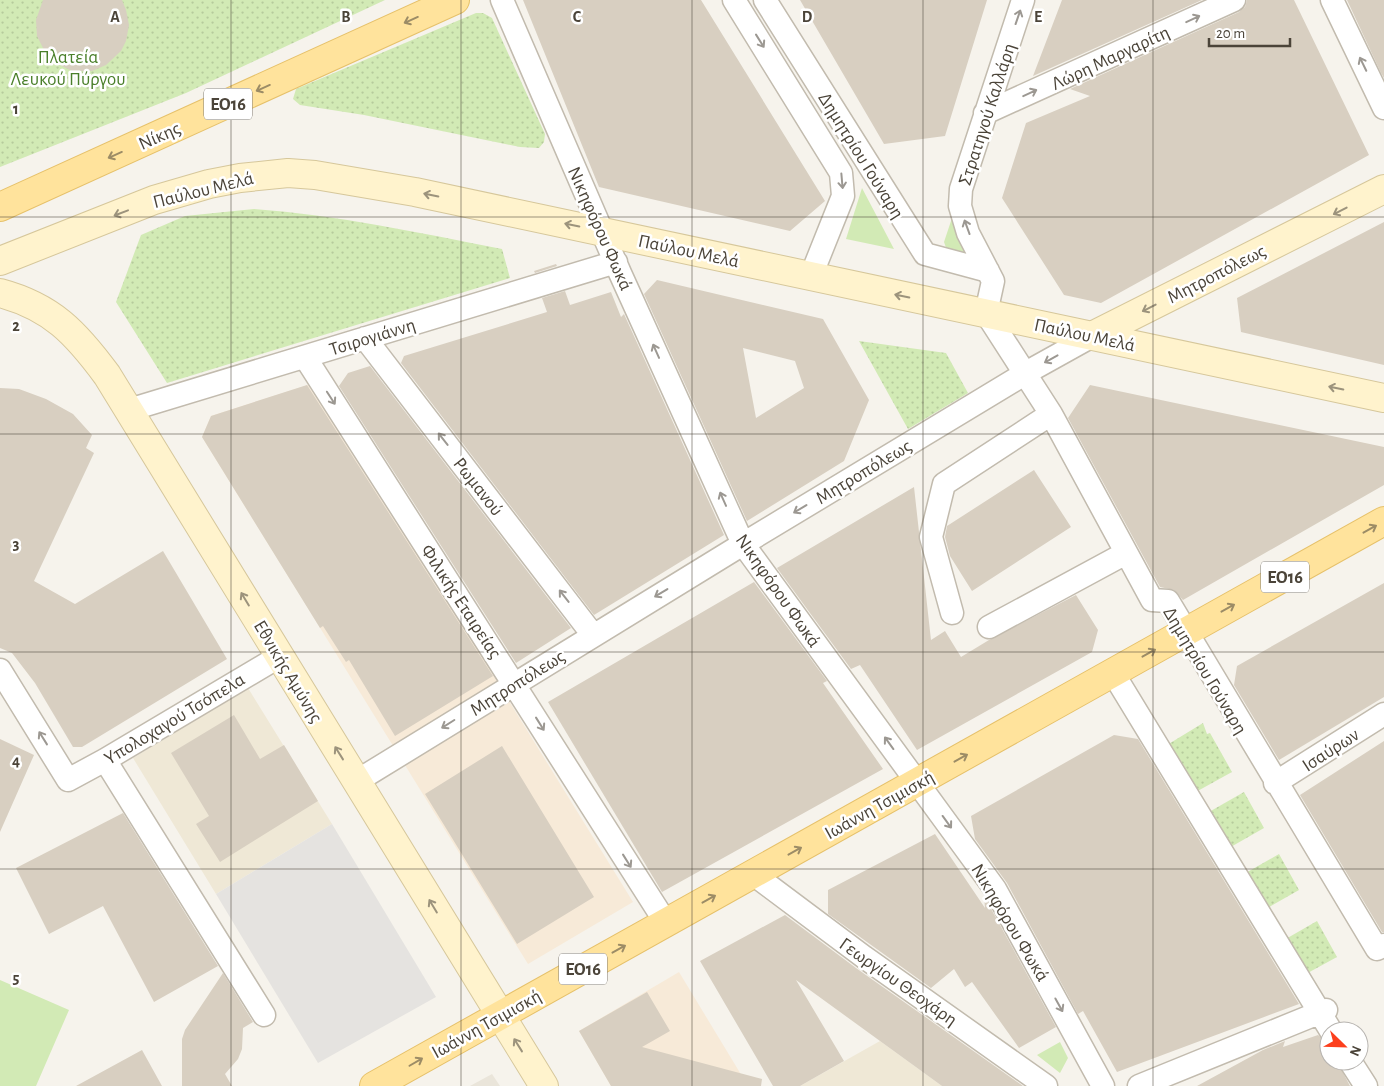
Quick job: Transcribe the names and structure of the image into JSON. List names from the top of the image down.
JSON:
{
  "streets": {
    "main road": [
      "ΕΟ16",
      "Νίκης",
      "Παύλου Μελά",
      "Μητροπόλεως",
      "Εθνικής Αμύνης",
      "Ιωάννη Τσιμισκή"
    ],
    "street": [
      "Λώρη Μαργαρίτη",
      "Στρατηγού Καλλάρη",
      "Δημητρίου Γούναρη",
      "Νικηφόρου Φωκά",
      "Τσιρογιάννη",
      "Ρωμανού",
      "Φιλικής Εταιρείας",
      "Υπολοχαγού Τσόπελα",
      "Ισαύρων",
      "Γεωργίου Θεοχάρη"
    ]
  },
  "crossings": [
    ["Λώρη Μαργαρίτη", "Στρατηγού Καλλάρη"],
    ["Στρατηγού Καλλάρη", "Δημητρίου Γούναρη"],
    ["Στρατηγού Καλλάρη", "Παύλου Μελά"],
    ["Δημητρίου Γούναρη", "Παύλου Μελά"],
    ["Δημητρίου Γούναρη", "Μητροπόλεως"],
    ["Δημητρίου Γούναρη", "Ισαύρων"],
    ["Δημητρίου Γούναρη", "Ιωάννη Τσιμισκή"],
    ["Παύλου Μελά", "Νικηφόρου Φωκά"],
    ["Παύλου Μελά", "Μητροπόλεως"],
    ["Νικηφόρου Φωκά", "Μητροπόλεως"],
    ["Νικηφόρου Φωκά", "Τσιρογιάννη"],
    ["Νικηφόρου Φωκά", "Ιωάννη Τσιμισκή"],
    ["Μητροπόλεως", "Ρωμανού"],
    ["Μητροπόλεως", "Φιλικής Εταιρείας"],
    ["Μητροπόλεως", "Εθνικής Αμύνης"],
    ["Τσιρογιάννη", "Ρωμανού"],
    ["Τσιρογιάννη", "Φιλικής Εταιρείας"],
    ["Τσιρογιάννη", "Εθνικής Αμύνης"],
    ["Φιλικής Εταιρείας", "Ιωάννη Τσιμισκή"],
    ["Εθνικής Αμύνης", "Υπολοχαγού Τσόπελα"],
    ["Εθνικής Αμύνης", "Ιωάννη Τσιμισκή"],
    ["Ιωάννη Τσιμισκή", "Γεωργίου Θεοχάρη"]
  ],
  "one_way": [
    "Λώρη Μαργαρίτη",
    "Στρατηγού Καλλάρη",
    "Νίκης",
    "Παύλου Μελά",
    "Μητροπόλεως",
    "Ρωμανού",
    "Φιλικής Εταιρείας",
    "Εθνικής Αμύνης",
    "Υπολοχαγού Τσόπελα",
    "Ιωάννη Τσιμισκή"
  ],
  "parks": ["Πλατεία Λευκού Πύργου"],
  "scale_bar": "20 m",
  "north": "bottom right",
  "grid": {
    "columns": [
      "A",
      "B",
      "C",
      "D",
      "E"
    ],
    "rows": [
      "1",
      "2",
      "3",
      "4",
      "5"
    ]
  }
}
